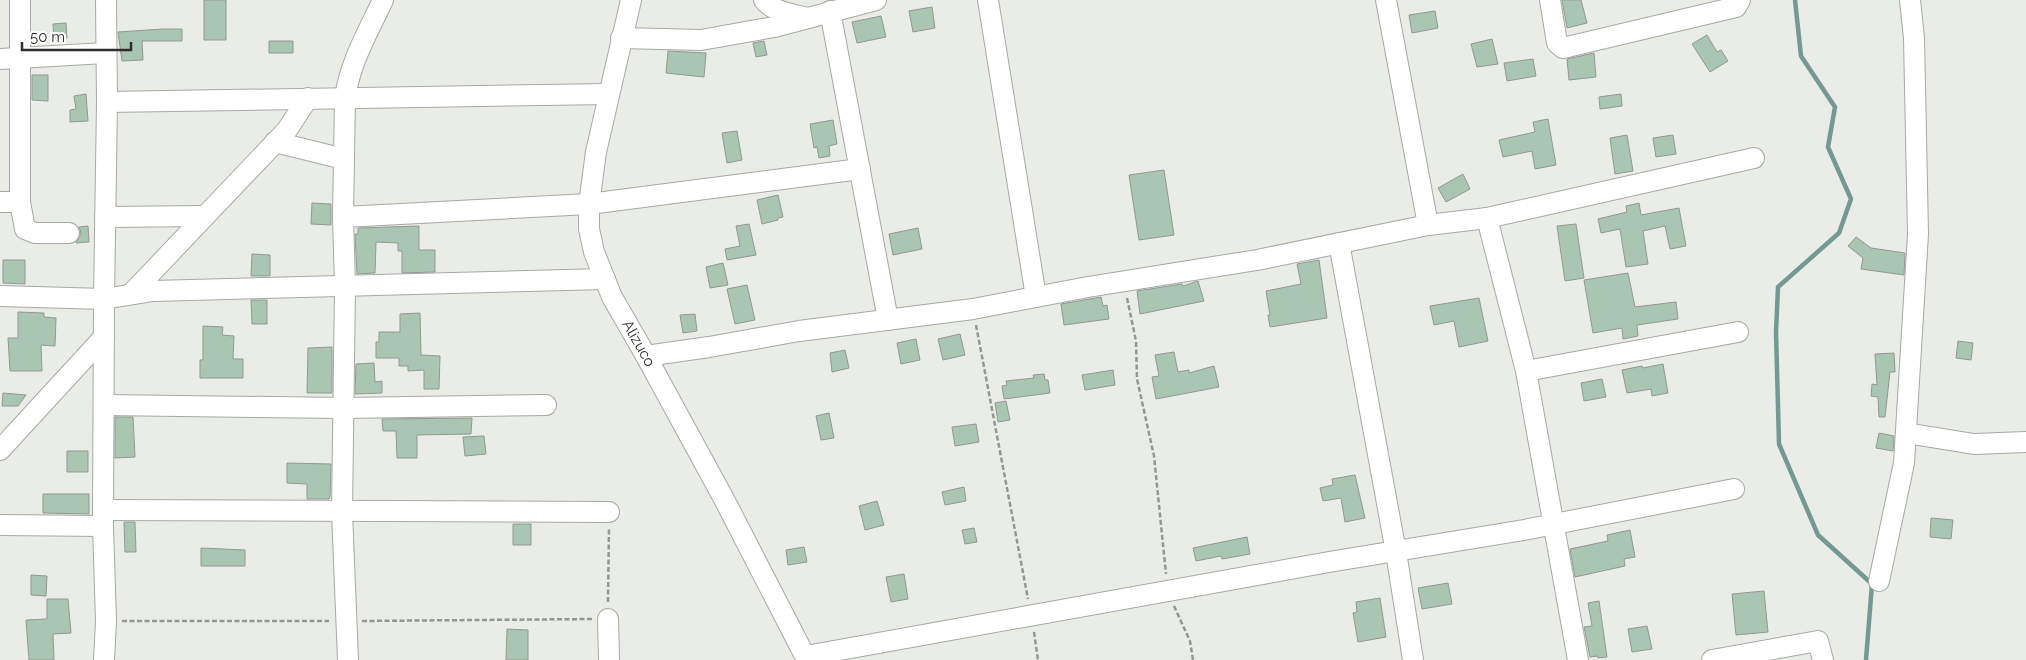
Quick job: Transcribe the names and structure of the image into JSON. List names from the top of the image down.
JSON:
{
  "streets": {
    "street": ["Alizuco"]
  },
  "scale_bar": "50 m"
}
